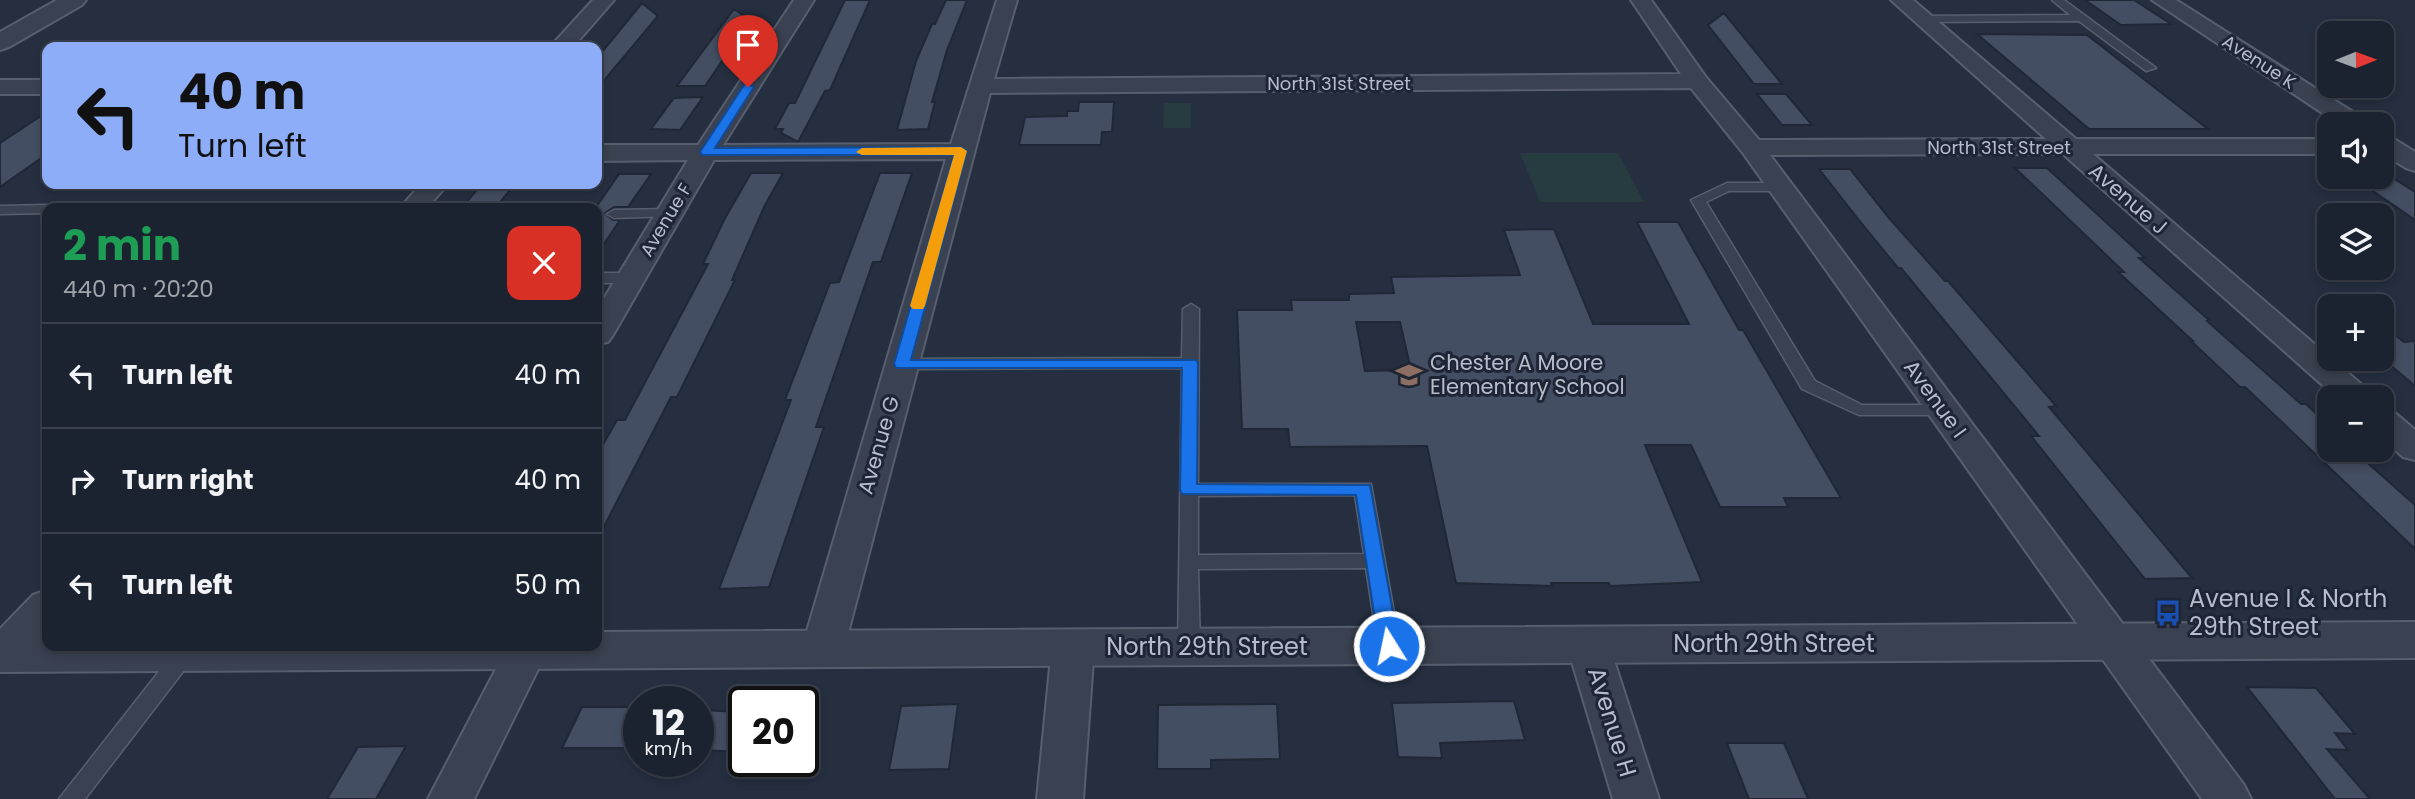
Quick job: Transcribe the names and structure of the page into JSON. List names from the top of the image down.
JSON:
{
  "streets": {
    "street": [
      "Avenue K",
      "North 31st Street",
      "Avenue J",
      "Avenue F",
      "Avenue I",
      "Avenue G",
      "North 29th Street",
      "Avenue H"
    ]
  },
  "crossings": [
    ["North 31st Street", "Avenue J"],
    ["North 31st Street", "Avenue I"],
    ["North 31st Street", "Avenue G"],
    ["Avenue I", "North 29th Street"],
    ["Avenue G", "North 29th Street"],
    ["North 29th Street", "Avenue H"]
  ],
  "places": {
    "school or university": ["Chester A Moore Elementary School"],
    "bus stop": ["Avenue I & North 29th Street"]
  },
  "north": "right",
  "page": {
    "map_buttons": ["+", "−"],
    "turn": ["40 m", "Turn left"],
    "heading": ["2 min", "440 m · 20:20"],
    "list": [
      {
        "name": "Turn left",
        "value": "40 m"
      },
      {
        "name": "Turn right",
        "value": "40 m"
      },
      {
        "name": "Turn left",
        "value": "50 m"
      }
    ],
    "speed": "12 km/h",
    "limit": "20"
  }
}
